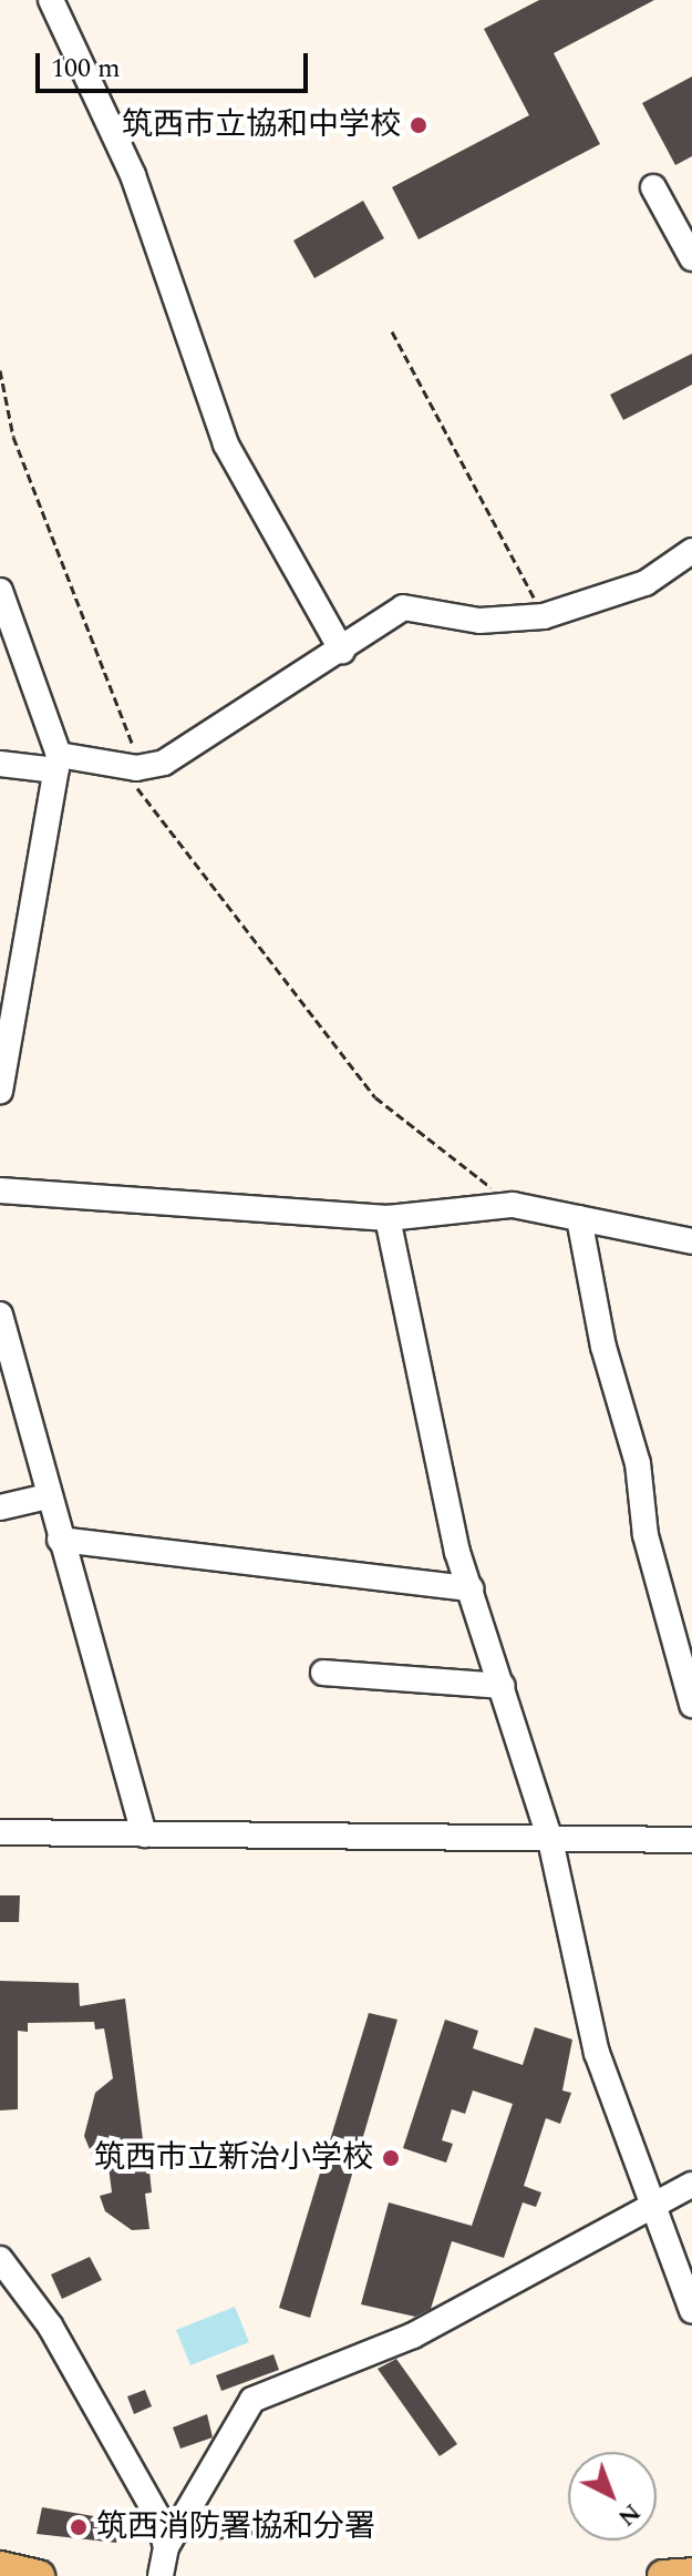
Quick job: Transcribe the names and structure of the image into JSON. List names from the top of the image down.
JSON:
{
  "places": ["筑西市立協和中学校", "筑西市立新治小学校", "筑西消防署協和分署"],
  "scale_bar": "100 m",
  "north": "bottom right"
}
